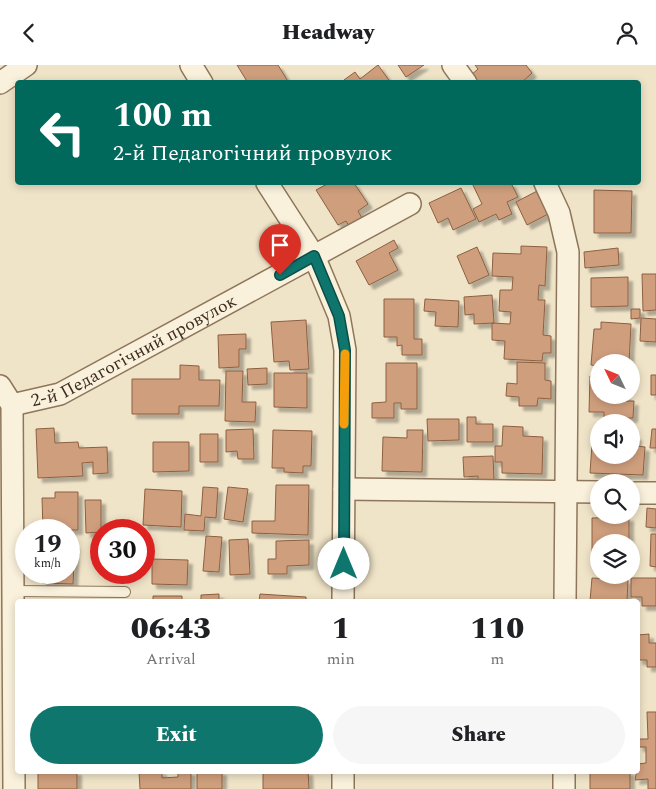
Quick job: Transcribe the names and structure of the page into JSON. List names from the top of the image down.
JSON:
{
  "streets": {
    "street": ["2-й Педагогічний провулок"]
  },
  "north": "top left",
  "page": {
    "header": "Headway",
    "turn": ["100 m", "2-й Педагогічний провулок"],
    "speed": "19 km/h",
    "limit": "30",
    "eta": [
      "06:43",
      "Arrival",
      "1",
      "min",
      "110",
      "m"
    ],
    "buttons": ["Exit", "Share"]
  }
}
